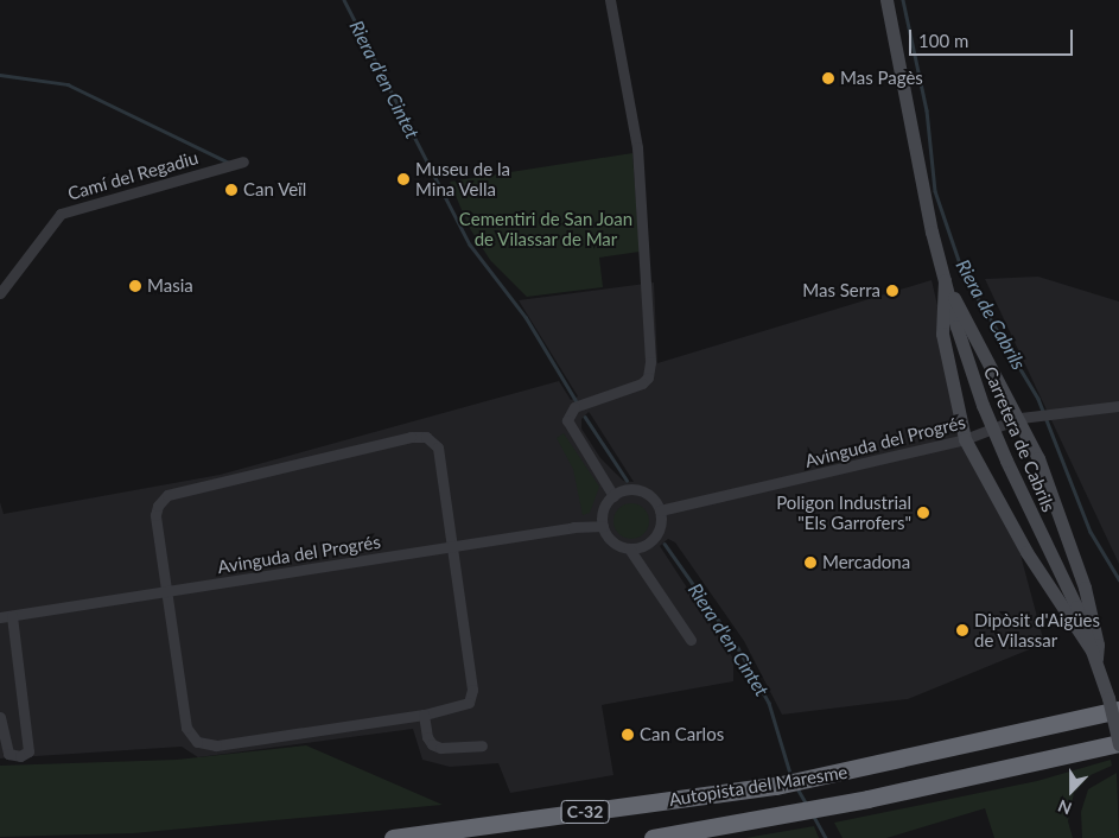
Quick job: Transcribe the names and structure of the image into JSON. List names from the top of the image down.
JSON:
{
  "streets": {
    "highway": ["Autopista del Maresme", "C-32"],
    "street": ["Camí del Regadiu", "Carretera de Cabrils", "Avinguda del Progrés"]
  },
  "crossings": [
    ["Carretera de Cabrils", "Autopista del Maresme"]
  ],
  "water": ["Riera d'en Cintet", "Riera de Cabrils"],
  "parks": ["Cementiri de San Joan de Vilassar de Mar"],
  "places": [
    "Mas Pagès",
    "Museu de la Mina Vella",
    "Can Veïl",
    "Masia",
    "Mas Serra",
    "Poligon Industrial \"Els Garrofers\"",
    "Mercadona",
    "Dipòsit d'Aigües de Vilassar",
    "Can Carlos"
  ],
  "scale_bar": "100 m",
  "north": "bottom"
}
